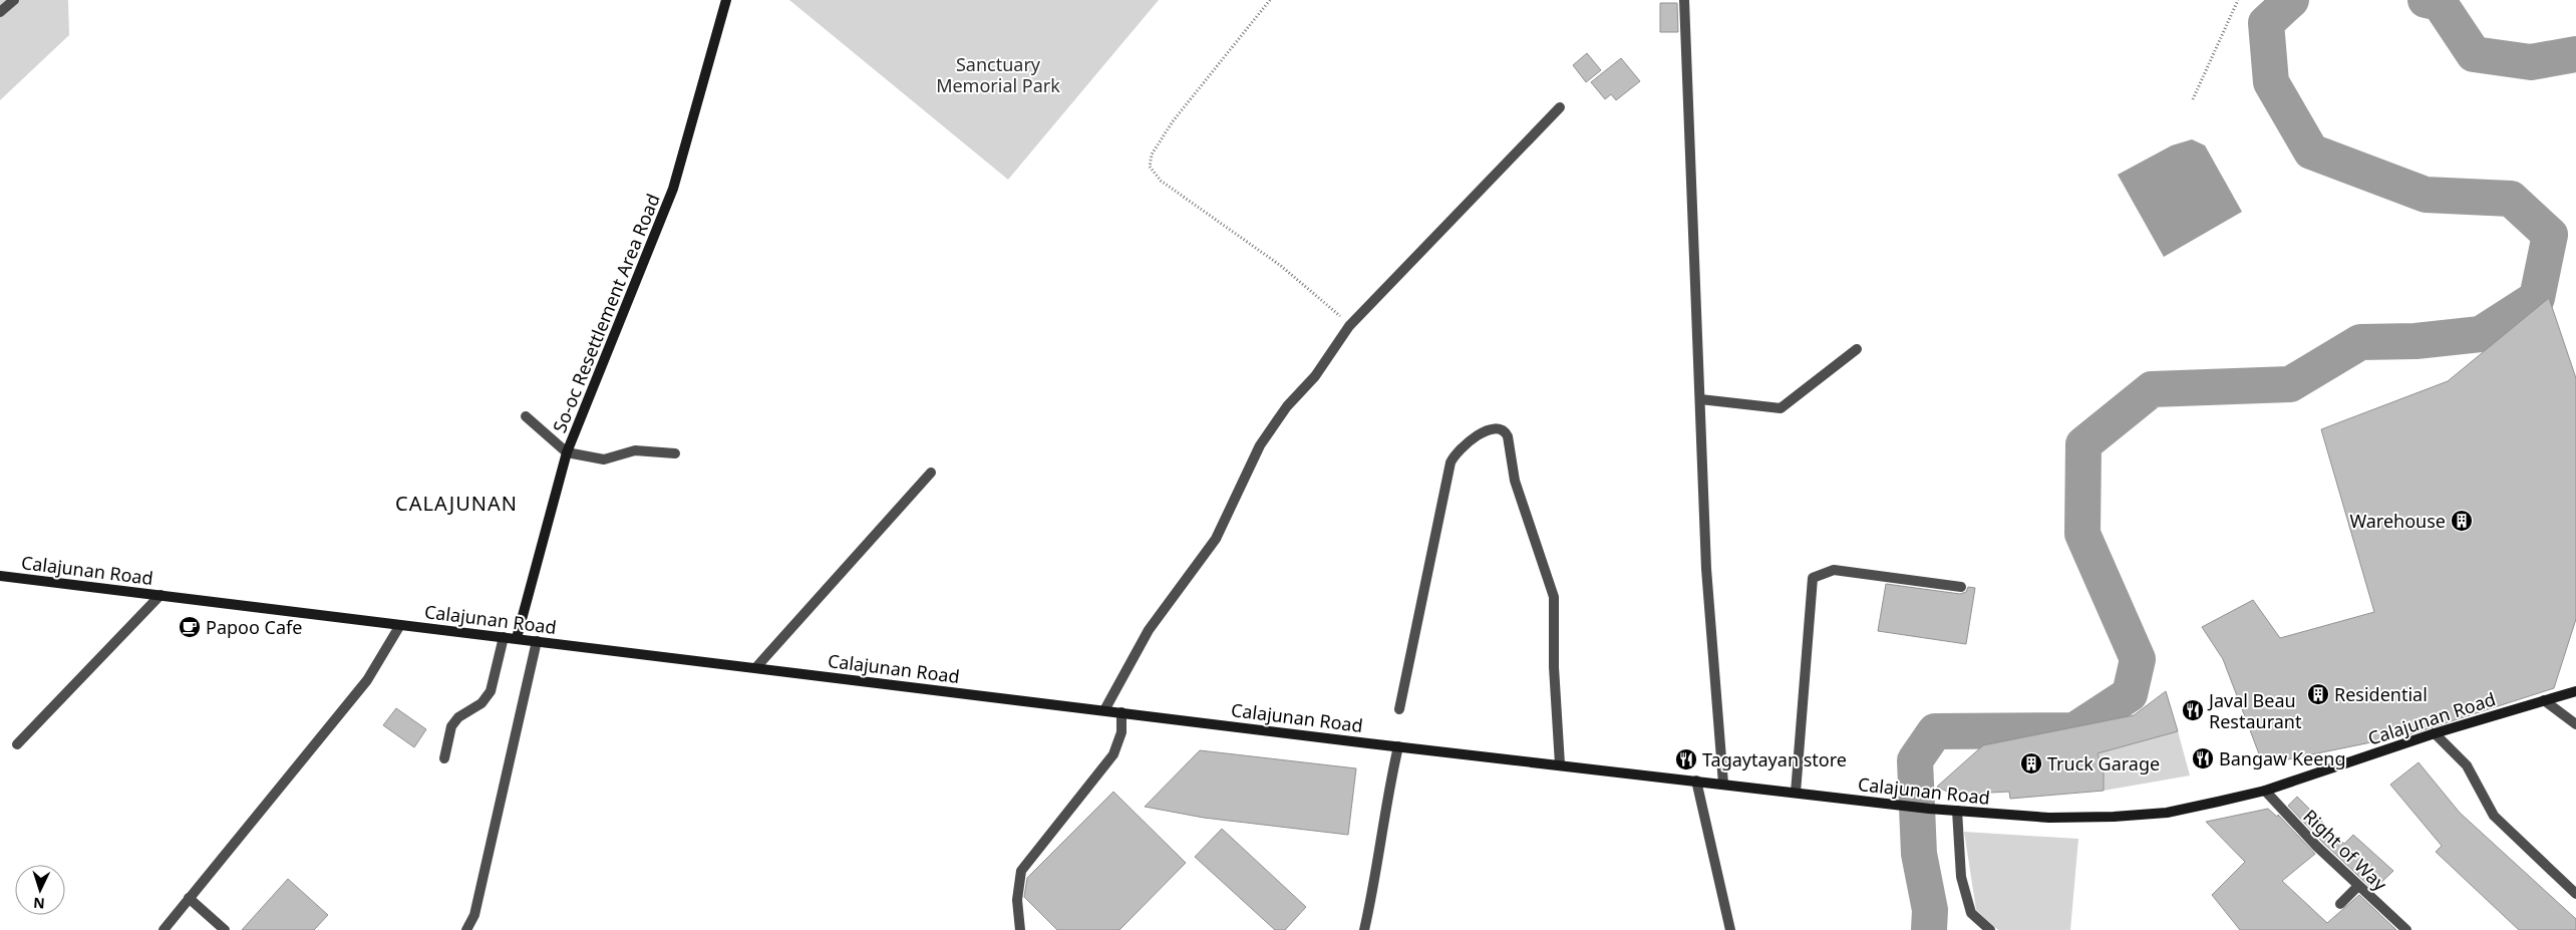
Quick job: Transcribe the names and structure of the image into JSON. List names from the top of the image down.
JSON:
{
  "streets": {
    "main road": ["So-oc Resettlement Area Road", "Calajunan Road"],
    "street": ["Right of Way"]
  },
  "crossings": [
    ["So-oc Resettlement Area Road", "Calajunan Road"],
    ["Calajunan Road", "Right of Way"]
  ],
  "districts": ["CALAJUNAN"],
  "parks": ["Sanctuary Memorial Park"],
  "places": {
    "building": ["Warehouse", "Residential", "Truck Garage"],
    "cafe": ["Papoo Cafe"],
    "restaurant": ["Javal Beau Restaurant", "Bangaw Keeng", "Tagaytayan store"]
  },
  "north": "bottom"
}
